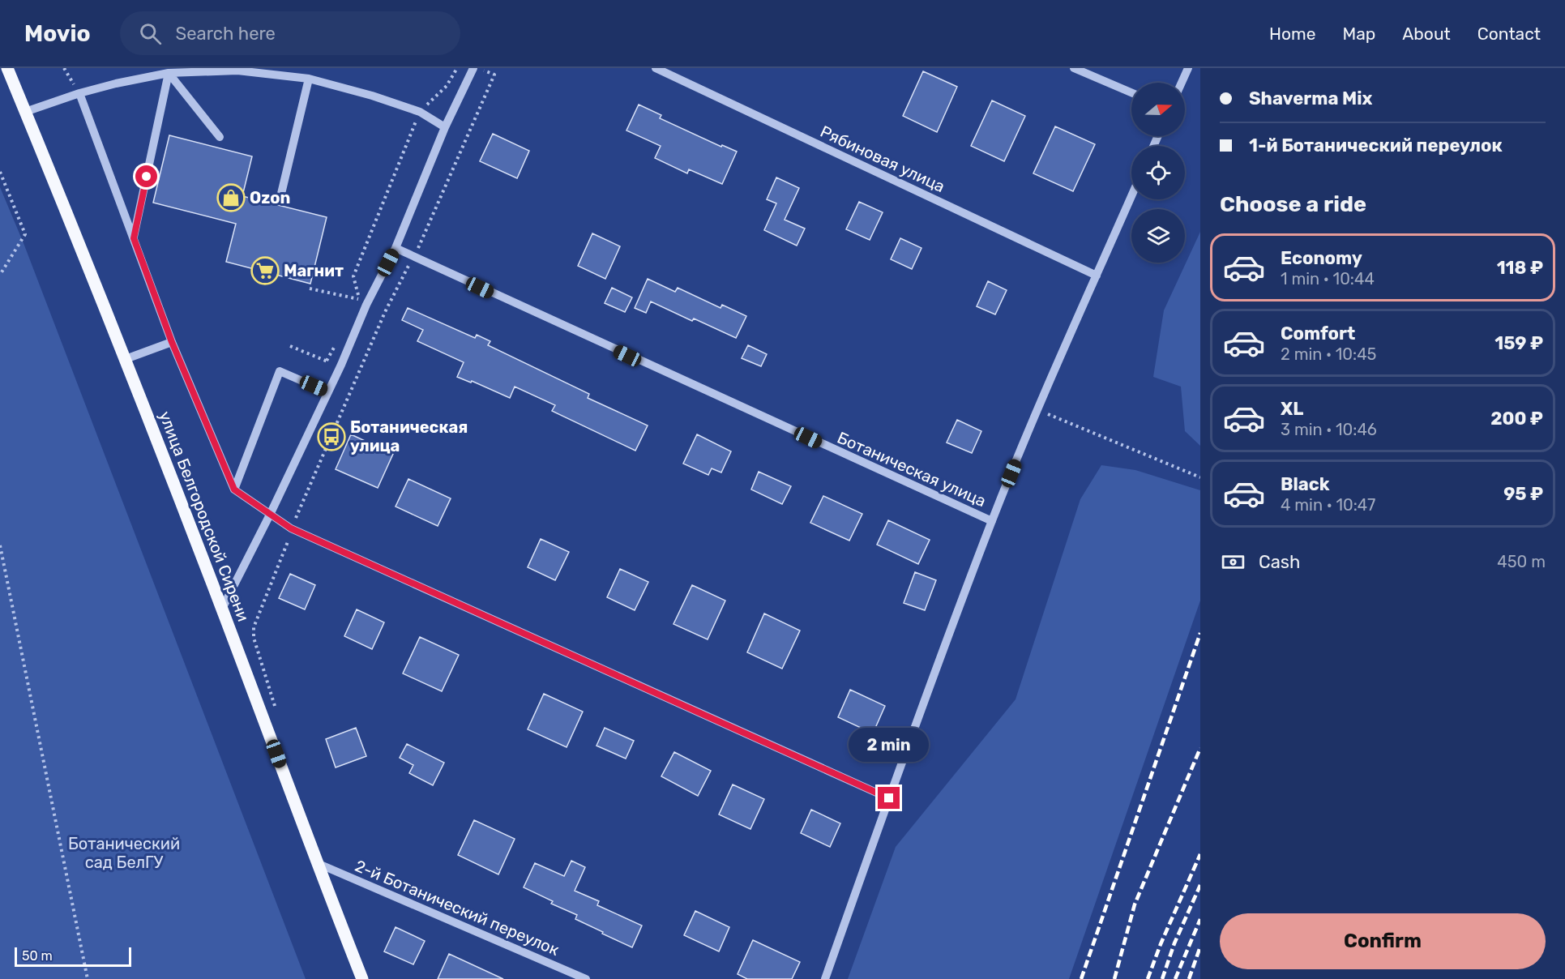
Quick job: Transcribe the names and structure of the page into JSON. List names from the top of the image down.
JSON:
{
  "streets": {
    "main road": ["улица Белгородской Сирени"],
    "street": ["Рябиновая улица", "Ботаническая улица", "2-й Ботанический переулок"]
  },
  "crossings": [
    ["улица Белгородской Сирени", "2-й Ботанический переулок"]
  ],
  "parks": ["Ботанический сад БелГУ"],
  "places": {
    "shop": ["Ozon"],
    "supermarket": ["Магнит"],
    "bus stop": ["Ботаническая улица"]
  },
  "scale_bar": "50 m",
  "north": "right",
  "page": {
    "header": "Movio",
    "search": "Search here",
    "nav": [
      "Home",
      "Map",
      "About",
      "Contact"
    ],
    "banner": ["Shaverma Mix", "1-й Ботанический переулок"],
    "heading": "Choose a ride",
    "list": [
      {
        "name": "Economy",
        "note": "1 min · 10:44",
        "value": "118 ₽"
      },
      {
        "name": "Comfort",
        "note": "2 min · 10:45",
        "value": "159 ₽"
      },
      {
        "name": "XL",
        "note": "3 min · 10:46",
        "value": "200 ₽"
      },
      {
        "name": "Black",
        "note": "4 min · 10:47",
        "value": "95 ₽"
      }
    ],
    "pay": ["Cash", "450 m"],
    "bubble": "2 min",
    "buttons": "Confirm",
    "scale": "50 m"
  }
}
